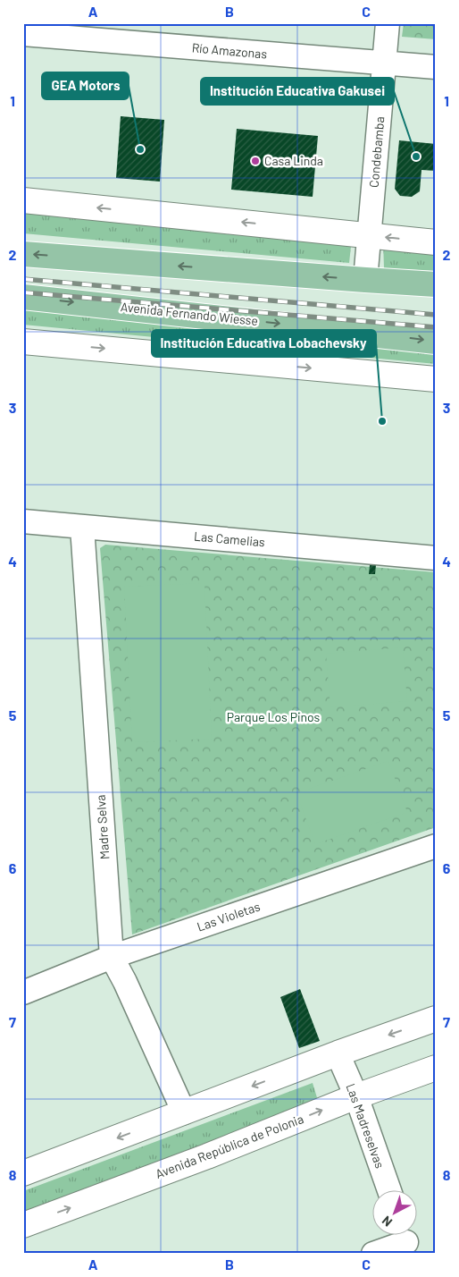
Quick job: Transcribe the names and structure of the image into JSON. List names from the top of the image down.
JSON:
{
  "streets": {
    "main road": ["Avenida Fernando Wiesse", "Avenida República de Polonia"],
    "street": [
      "Río Amazonas",
      "Condebamba",
      "Las Camelias",
      "Madre Selva",
      "Las Violetas",
      "Las Madreselvas"
    ]
  },
  "crossings": [
    ["Río Amazonas", "Condebamba"],
    ["Las Camelias", "Madre Selva"],
    ["Madre Selva", "Las Violetas"],
    ["Las Madreselvas", "Avenida República de Polonia"]
  ],
  "parks": ["Parque Los Pinos"],
  "places": [
    "GEA Motors",
    "Institución Educativa Gakusei",
    "Casa Linda",
    "Institución Educativa Lobachevsky"
  ],
  "north": "bottom left",
  "grid": {
    "columns": ["A", "B", "C"],
    "rows": [
      "1",
      "2",
      "3",
      "4",
      "5",
      "6",
      "7",
      "8"
    ]
  }
}
